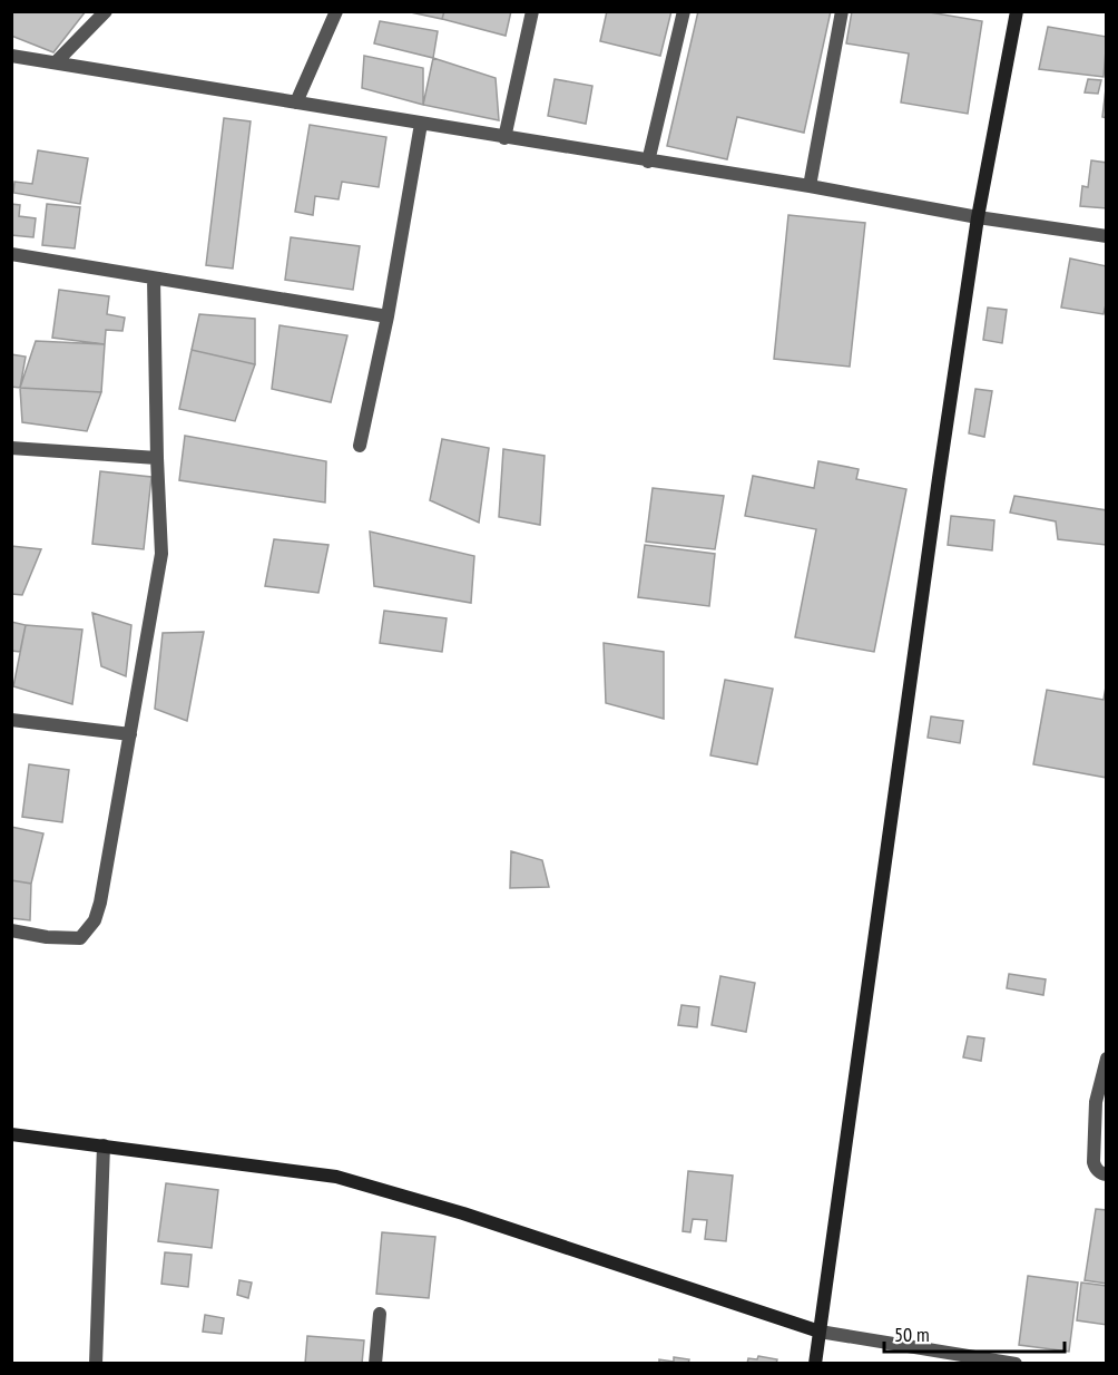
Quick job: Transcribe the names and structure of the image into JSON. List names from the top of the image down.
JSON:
{
  "scale_bar": "50 m"
}
